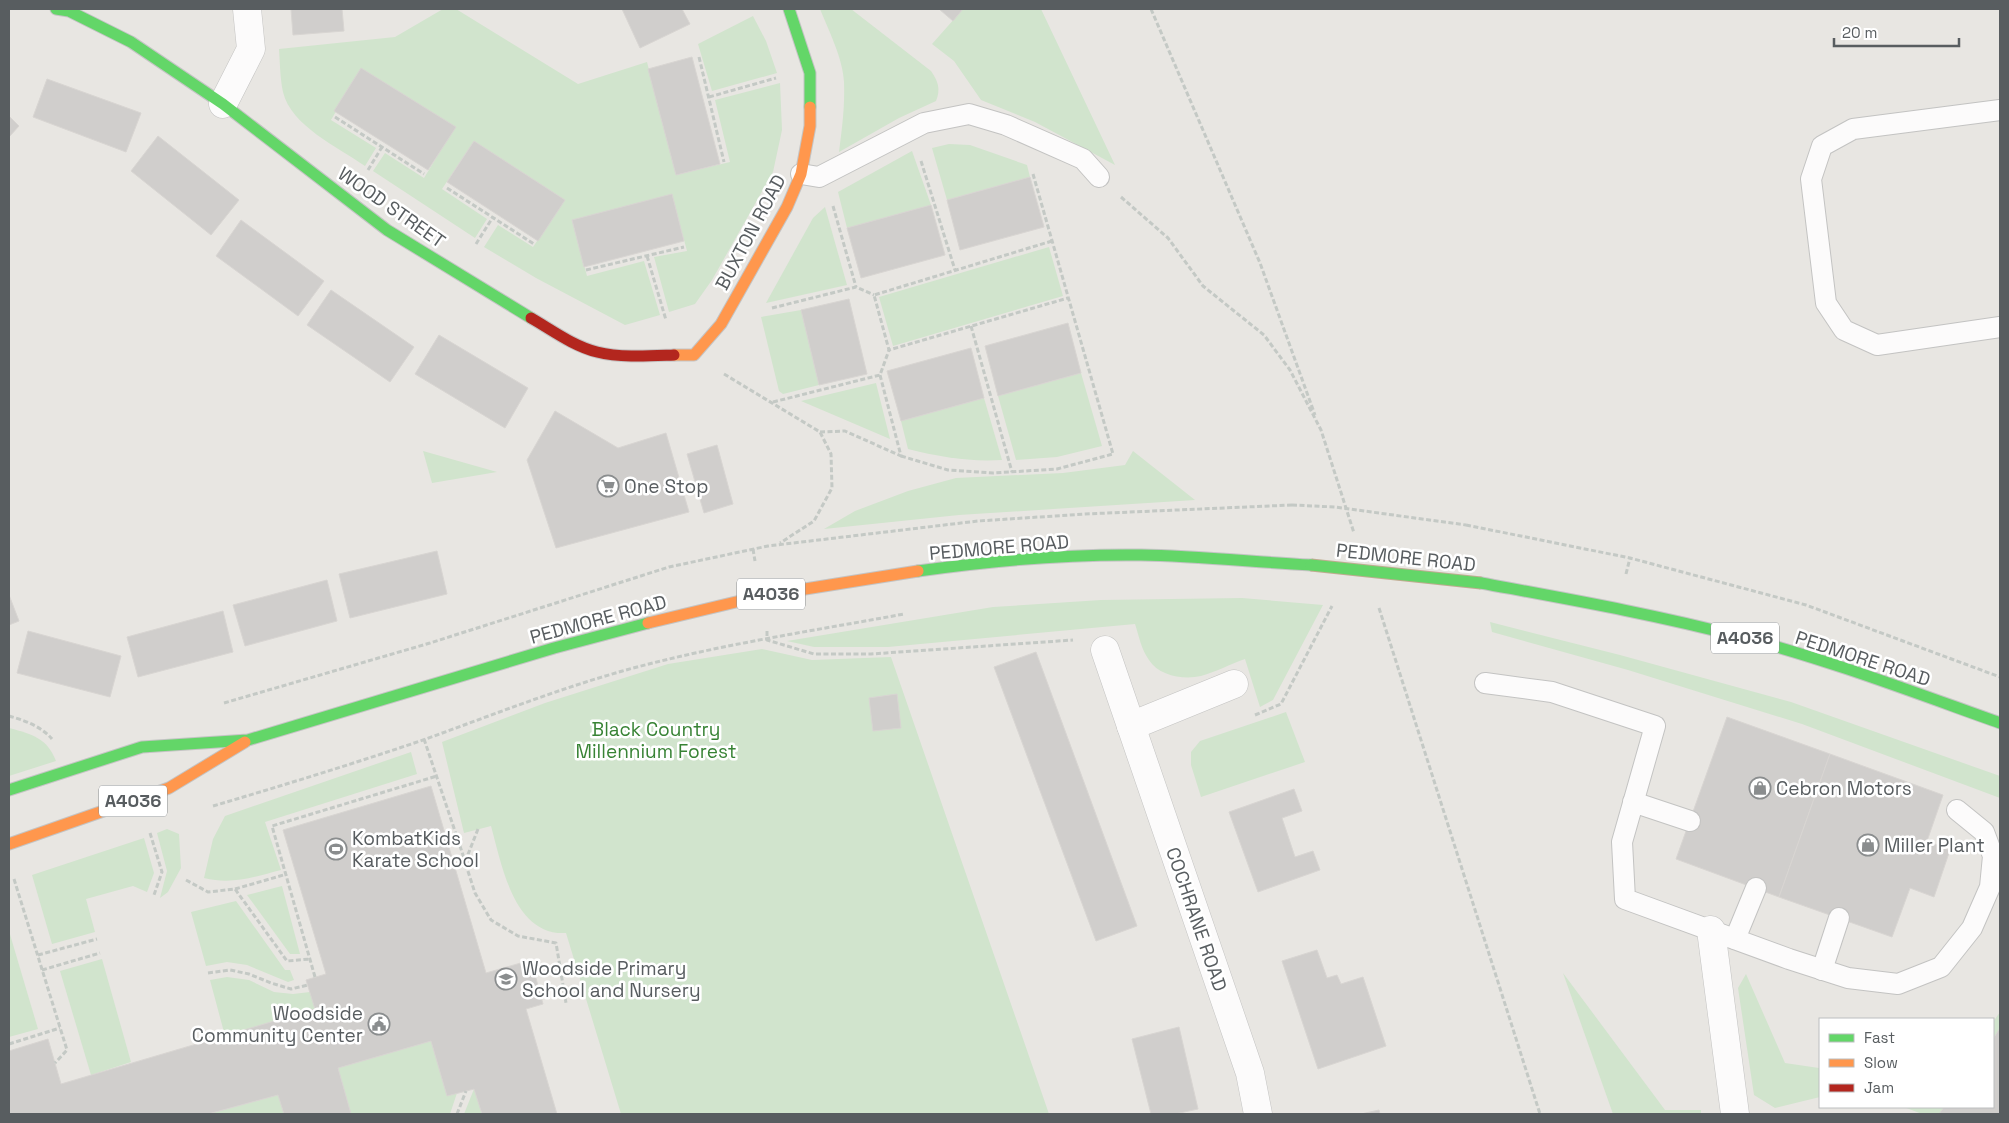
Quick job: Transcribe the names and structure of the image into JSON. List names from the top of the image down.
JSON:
{
  "streets": {
    "main road": [
      "WOOD STREET",
      "BUXTON ROAD",
      "PEDMORE ROAD",
      "A4036"
    ],
    "street": ["COCHRANE ROAD"]
  },
  "crossings": [
    ["WOOD STREET", "BUXTON ROAD"],
    ["PEDMORE ROAD", "A4036"]
  ],
  "parks": ["Black Country Millennium Forest"],
  "places": {
    "supermarket": ["One Stop"],
    "shop": ["Cebron Motors", "Miller Plant"],
    "sports": ["KombatKids Karate School"],
    "school or university": ["Woodside Primary School and Nursery"],
    "public building": ["Woodside Community Center"]
  },
  "legend": ["Fast", "Slow", "Jam"],
  "scale_bar": "20 m"
}
